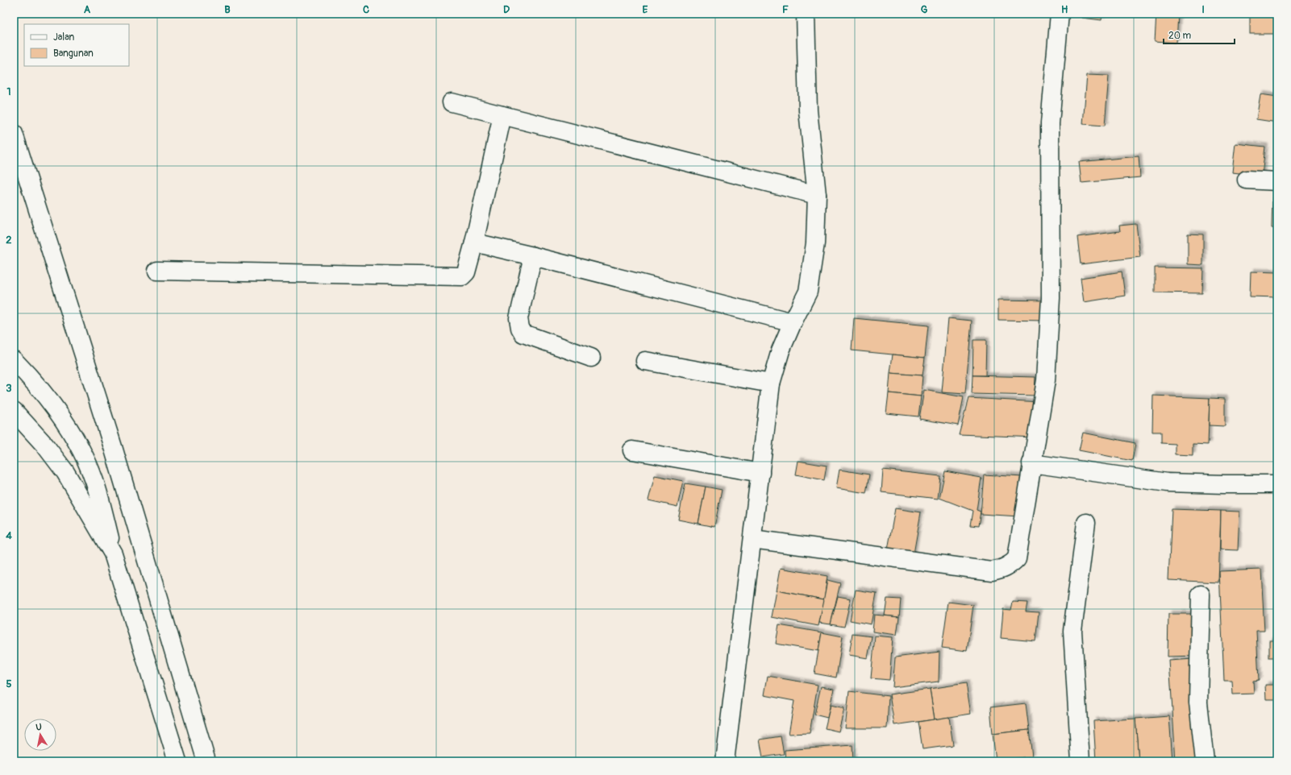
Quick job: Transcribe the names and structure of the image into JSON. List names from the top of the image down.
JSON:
{
  "legend": ["Jalan", "Bangunan"],
  "scale_bar": "20 m",
  "north": "top",
  "grid": {
    "columns": [
      "A",
      "B",
      "C",
      "D",
      "E",
      "F",
      "G",
      "H",
      "I"
    ],
    "rows": [
      "1",
      "2",
      "3",
      "4",
      "5"
    ]
  }
}
